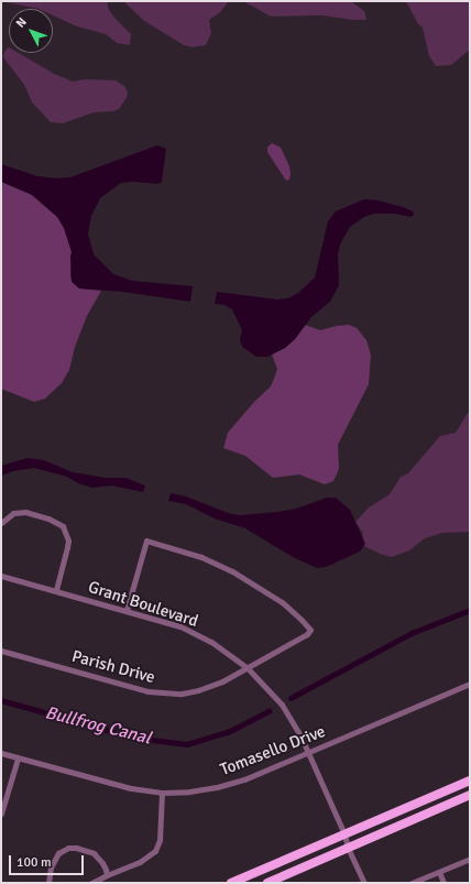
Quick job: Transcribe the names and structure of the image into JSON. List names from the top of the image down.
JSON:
{
  "streets": {
    "street": ["Grant Boulevard", "Parish Drive", "Tomasello Drive"]
  },
  "crossings": [
    ["Grant Boulevard", "Parish Drive"],
    ["Grant Boulevard", "Tomasello Drive"]
  ],
  "water": ["Bullfrog Canal"],
  "scale_bar": "100 m",
  "north": "top left"
}
